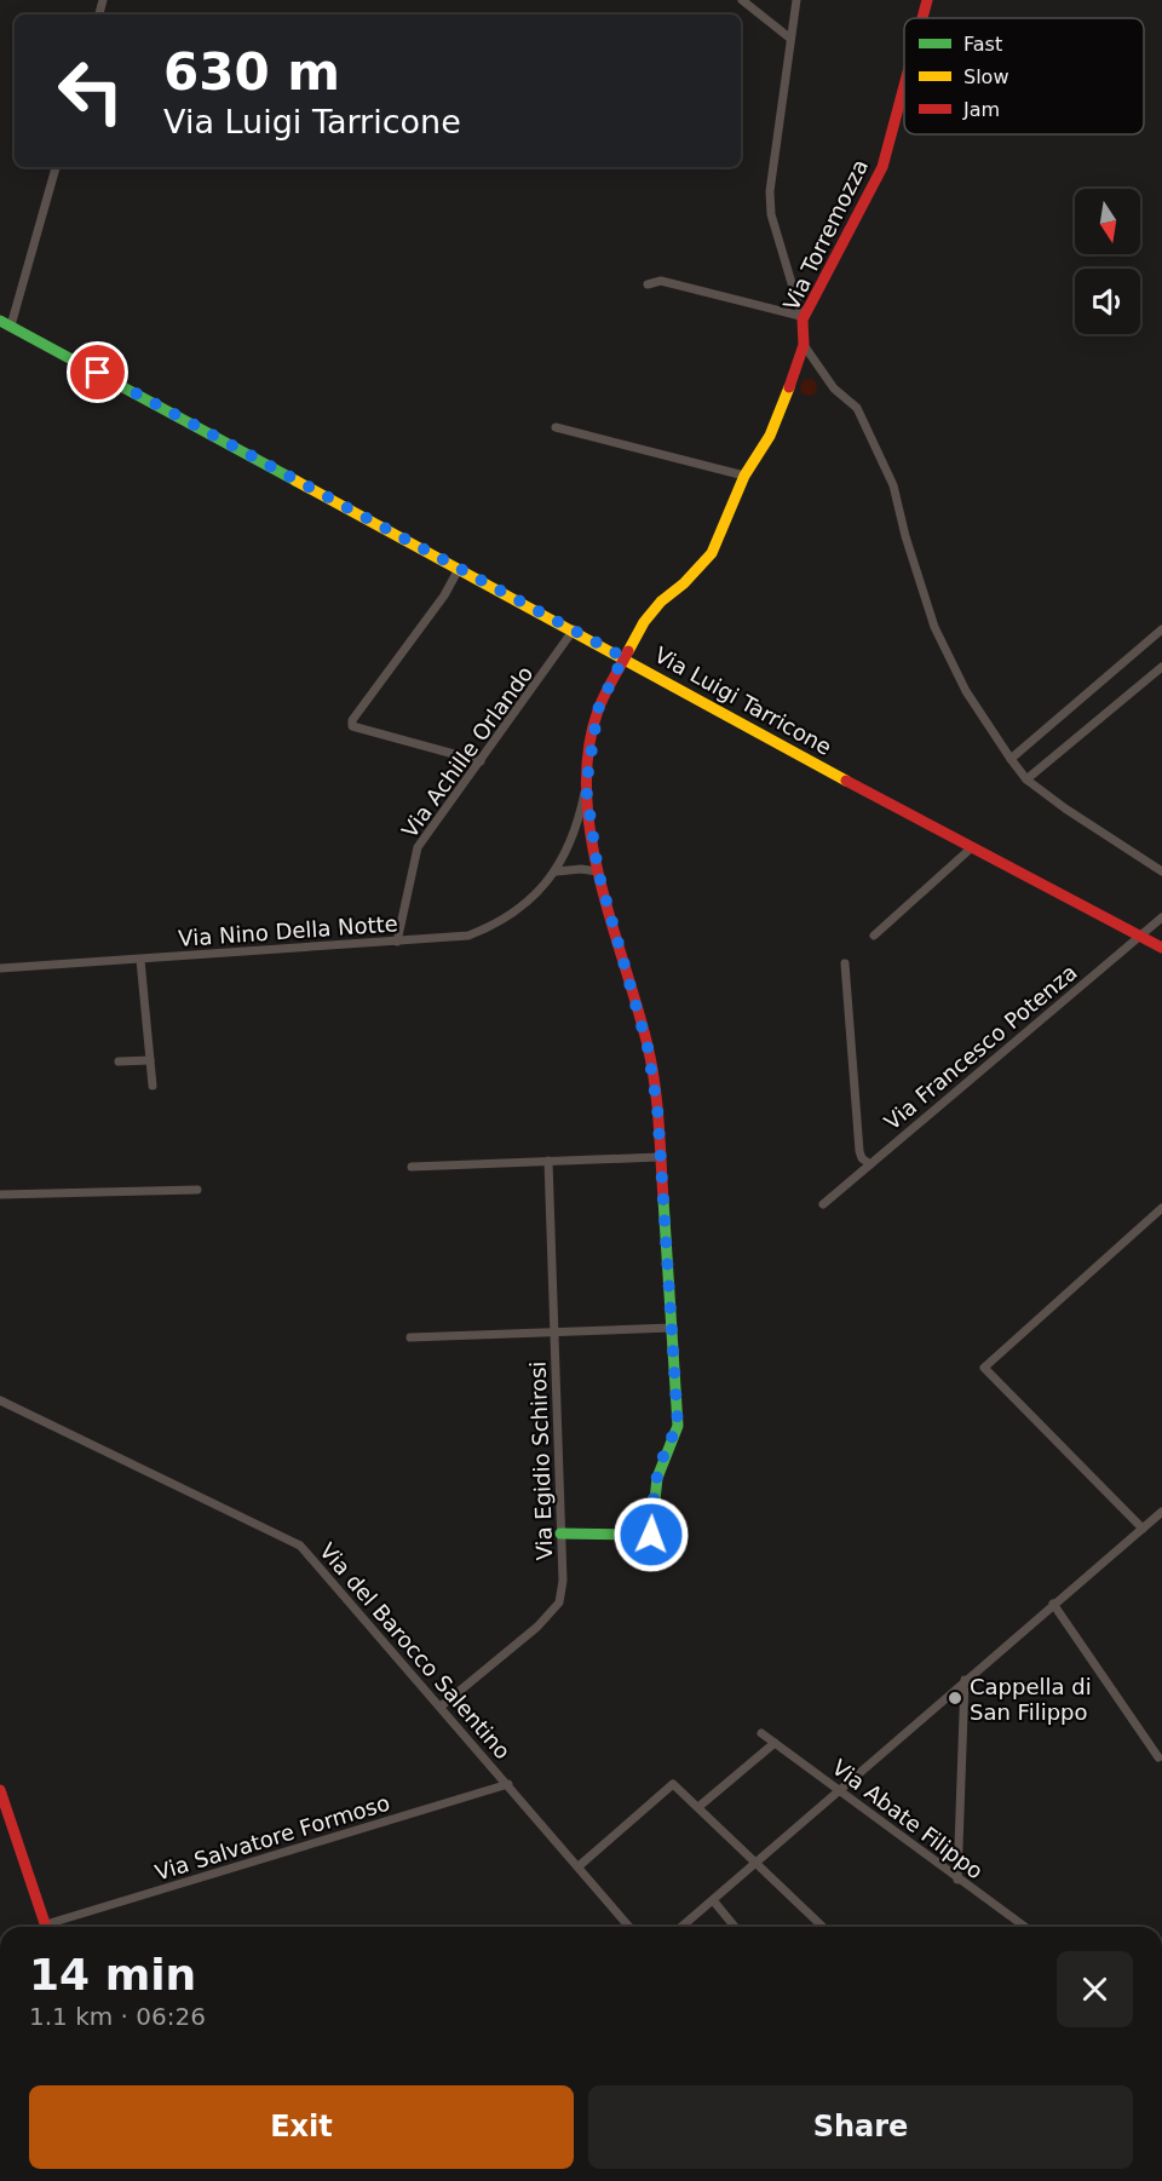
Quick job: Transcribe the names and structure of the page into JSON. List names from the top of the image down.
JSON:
{
  "streets": {
    "street": [
      "Via Torremozza",
      "Via Luigi Tarricone",
      "Via Achille Orlando",
      "Via Nino Della Notte",
      "Via Francesco Potenza",
      "Via Egidio Schirosi",
      "Via del Barocco Salentino",
      "Via Abate Filippo",
      "Via Salvatore Formoso"
    ]
  },
  "crossings": [
    ["Via Torremozza", "Via Luigi Tarricone"],
    ["Via Torremozza", "Via Nino Della Notte"],
    ["Via Torremozza", "Via Egidio Schirosi"],
    ["Via Luigi Tarricone", "Via Achille Orlando"],
    ["Via Luigi Tarricone", "Via Francesco Potenza"],
    ["Via Achille Orlando", "Via Nino Della Notte"],
    ["Via Egidio Schirosi", "Via del Barocco Salentino"],
    ["Via del Barocco Salentino", "Via Salvatore Formoso"]
  ],
  "places": ["Cappella di San Filippo"],
  "legend": ["Fast", "Slow", "Jam"],
  "north": "bottom",
  "page": {
    "turn": ["630 m", "Via Luigi Tarricone"],
    "heading": ["14 min", "1.1 km · 06:26"],
    "buttons": ["Exit", "Share"]
  }
}
